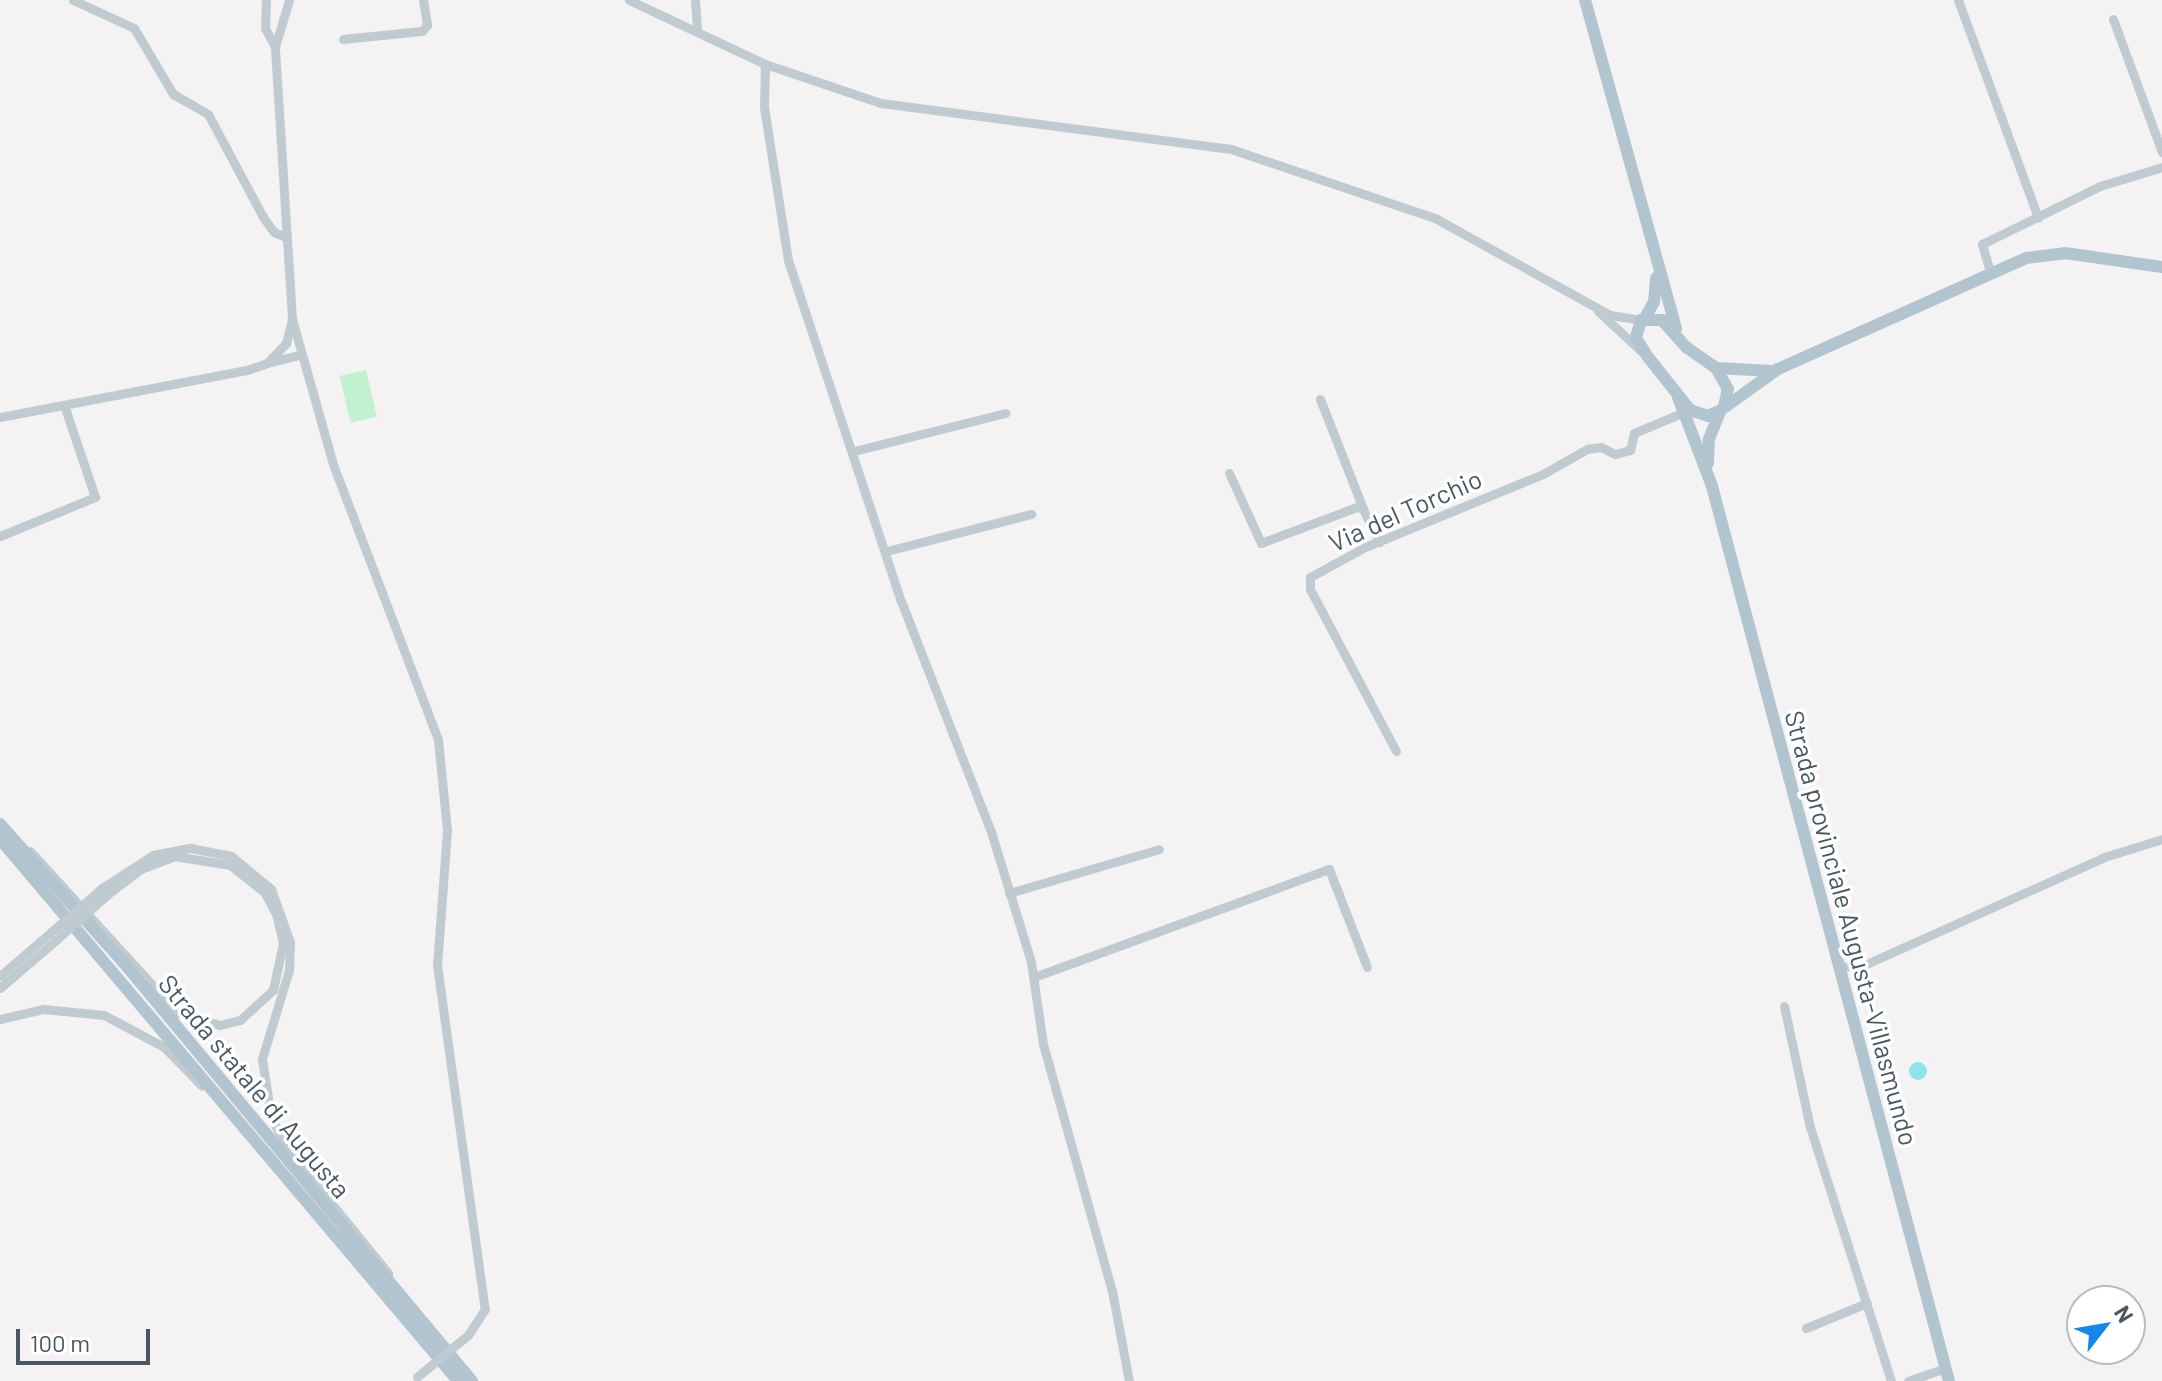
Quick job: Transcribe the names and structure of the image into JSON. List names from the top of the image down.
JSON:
{
  "streets": {
    "main road": ["Strada provinciale Augusta-Villasmundo", "Strada statale di Augusta"],
    "street": ["Via del Torchio"]
  },
  "scale_bar": "100 m",
  "north": "top right"
}
